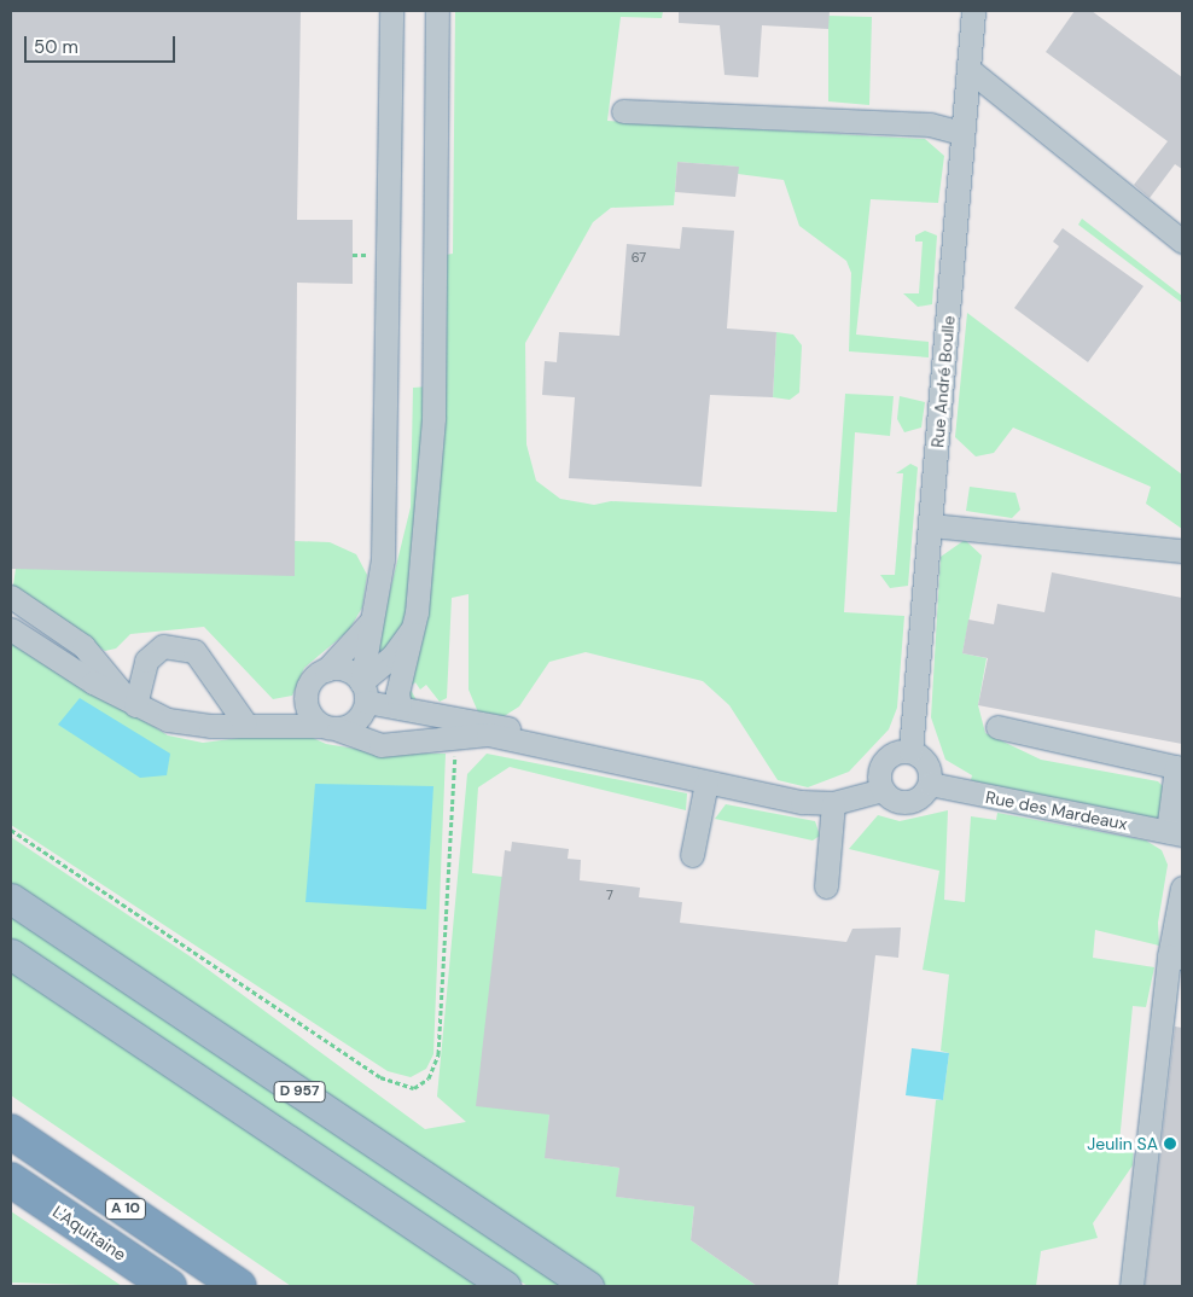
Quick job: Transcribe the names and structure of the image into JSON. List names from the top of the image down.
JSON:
{
  "streets": {
    "highway": ["A 10", "L'Aquitaine"],
    "main road": ["D 957"],
    "street": ["Rue André Boulle", "Rue des Mardeaux"]
  },
  "crossings": [
    ["Rue André Boulle", "Rue des Mardeaux"]
  ],
  "places": ["Jeulin SA"],
  "house_numbers": ["67", "7"],
  "scale_bar": "50 m"
}
